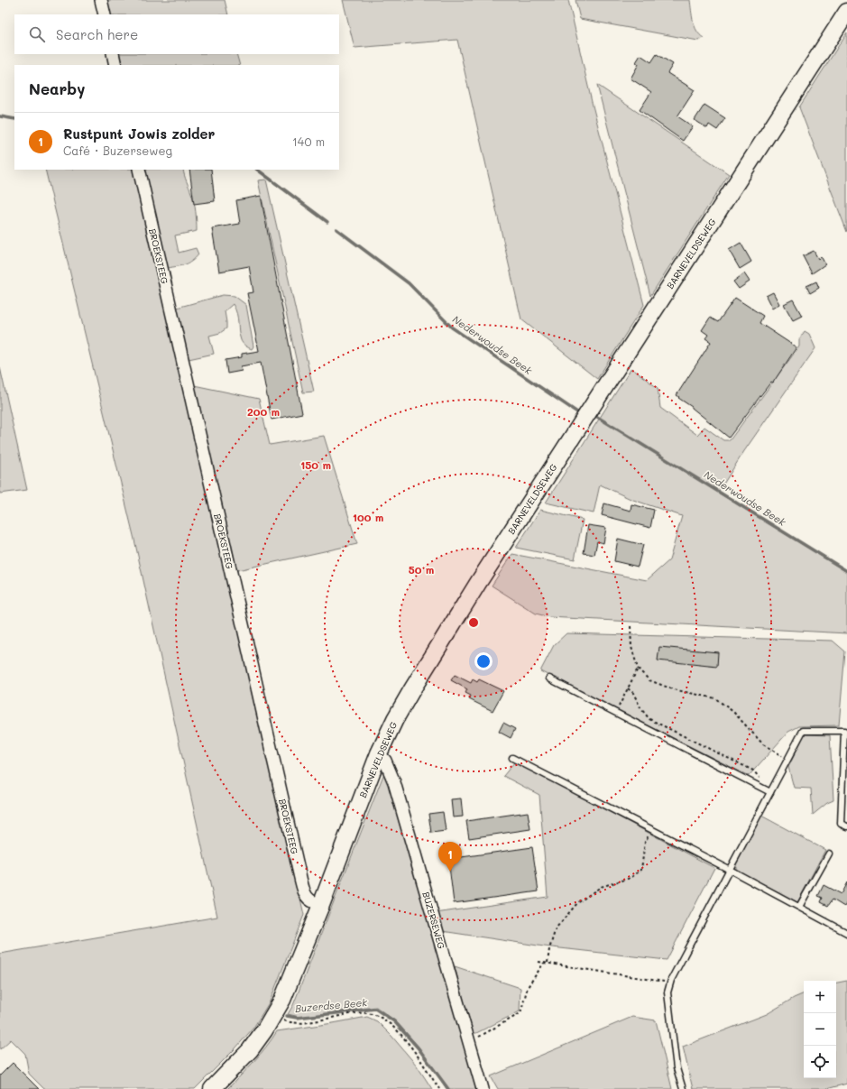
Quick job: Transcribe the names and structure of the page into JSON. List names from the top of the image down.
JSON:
{
  "streets": {
    "main road": ["BARNEVELDSEWEG"],
    "street": ["BROEKSTEEG", "BUZERSEWEG"]
  },
  "crossings": [
    ["BARNEVELDSEWEG", "BROEKSTEEG"],
    ["BARNEVELDSEWEG", "BUZERSEWEG"]
  ],
  "water": ["Nederwoudse Beek", "Buzerdse Beek"],
  "page": {
    "search": "Search here",
    "heading": "Nearby",
    "list": [
      {
        "mark": "1",
        "name": "Rustpunt Jowis zolder",
        "note": "Café · Buzerseweg",
        "value": "140 m"
      }
    ],
    "pins": "1",
    "map_buttons": ["+", "−"]
  },
  "rings": [
    "200 m",
    "150 m",
    "100 m",
    "50 m"
  ]
}
